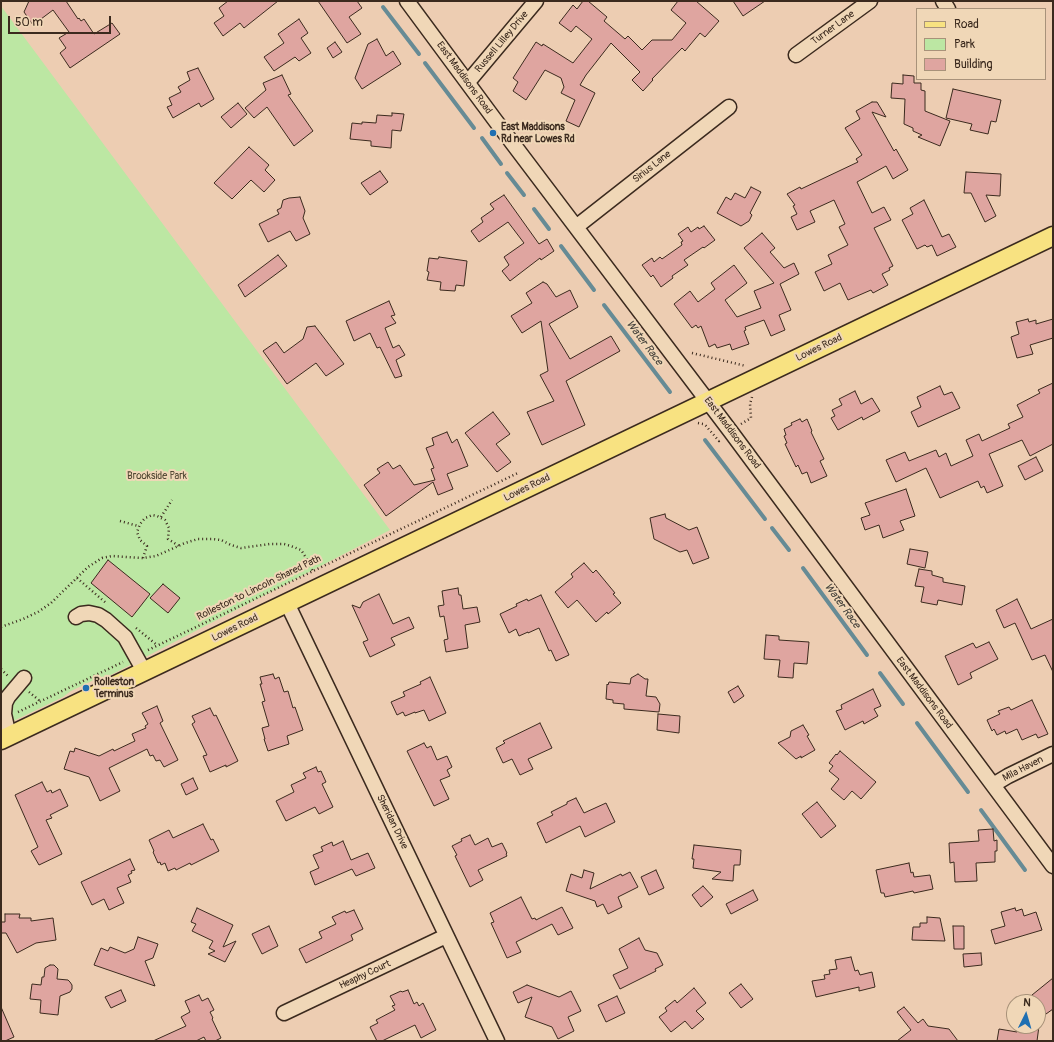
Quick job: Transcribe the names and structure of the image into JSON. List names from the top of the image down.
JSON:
{
  "streets": {
    "main road": ["Lowes Road"],
    "street": [
      "Turner Lane",
      "Russell Lilley Drive",
      "East Maddisons Road",
      "Sirius Lane",
      "Mila Haven",
      "Sheridan Drive",
      "Heaphy Court"
    ],
    "path": ["Rolleston to Lincoln Shared Path"]
  },
  "crossings": [
    ["Russell Lilley Drive", "East Maddisons Road"],
    ["East Maddisons Road", "Sirius Lane"],
    ["East Maddisons Road", "Lowes Road"],
    ["East Maddisons Road", "Mila Haven"],
    ["Lowes Road", "Sheridan Drive"],
    ["Sheridan Drive", "Heaphy Court"]
  ],
  "water": ["Water Race"],
  "parks": ["Brookside Park"],
  "places": ["East Maddisons Rd near Lowes Rd", "Rolleston Terminus"],
  "legend": ["Road", "Park", "Building"],
  "scale_bar": "50 m",
  "north": "top"
}
